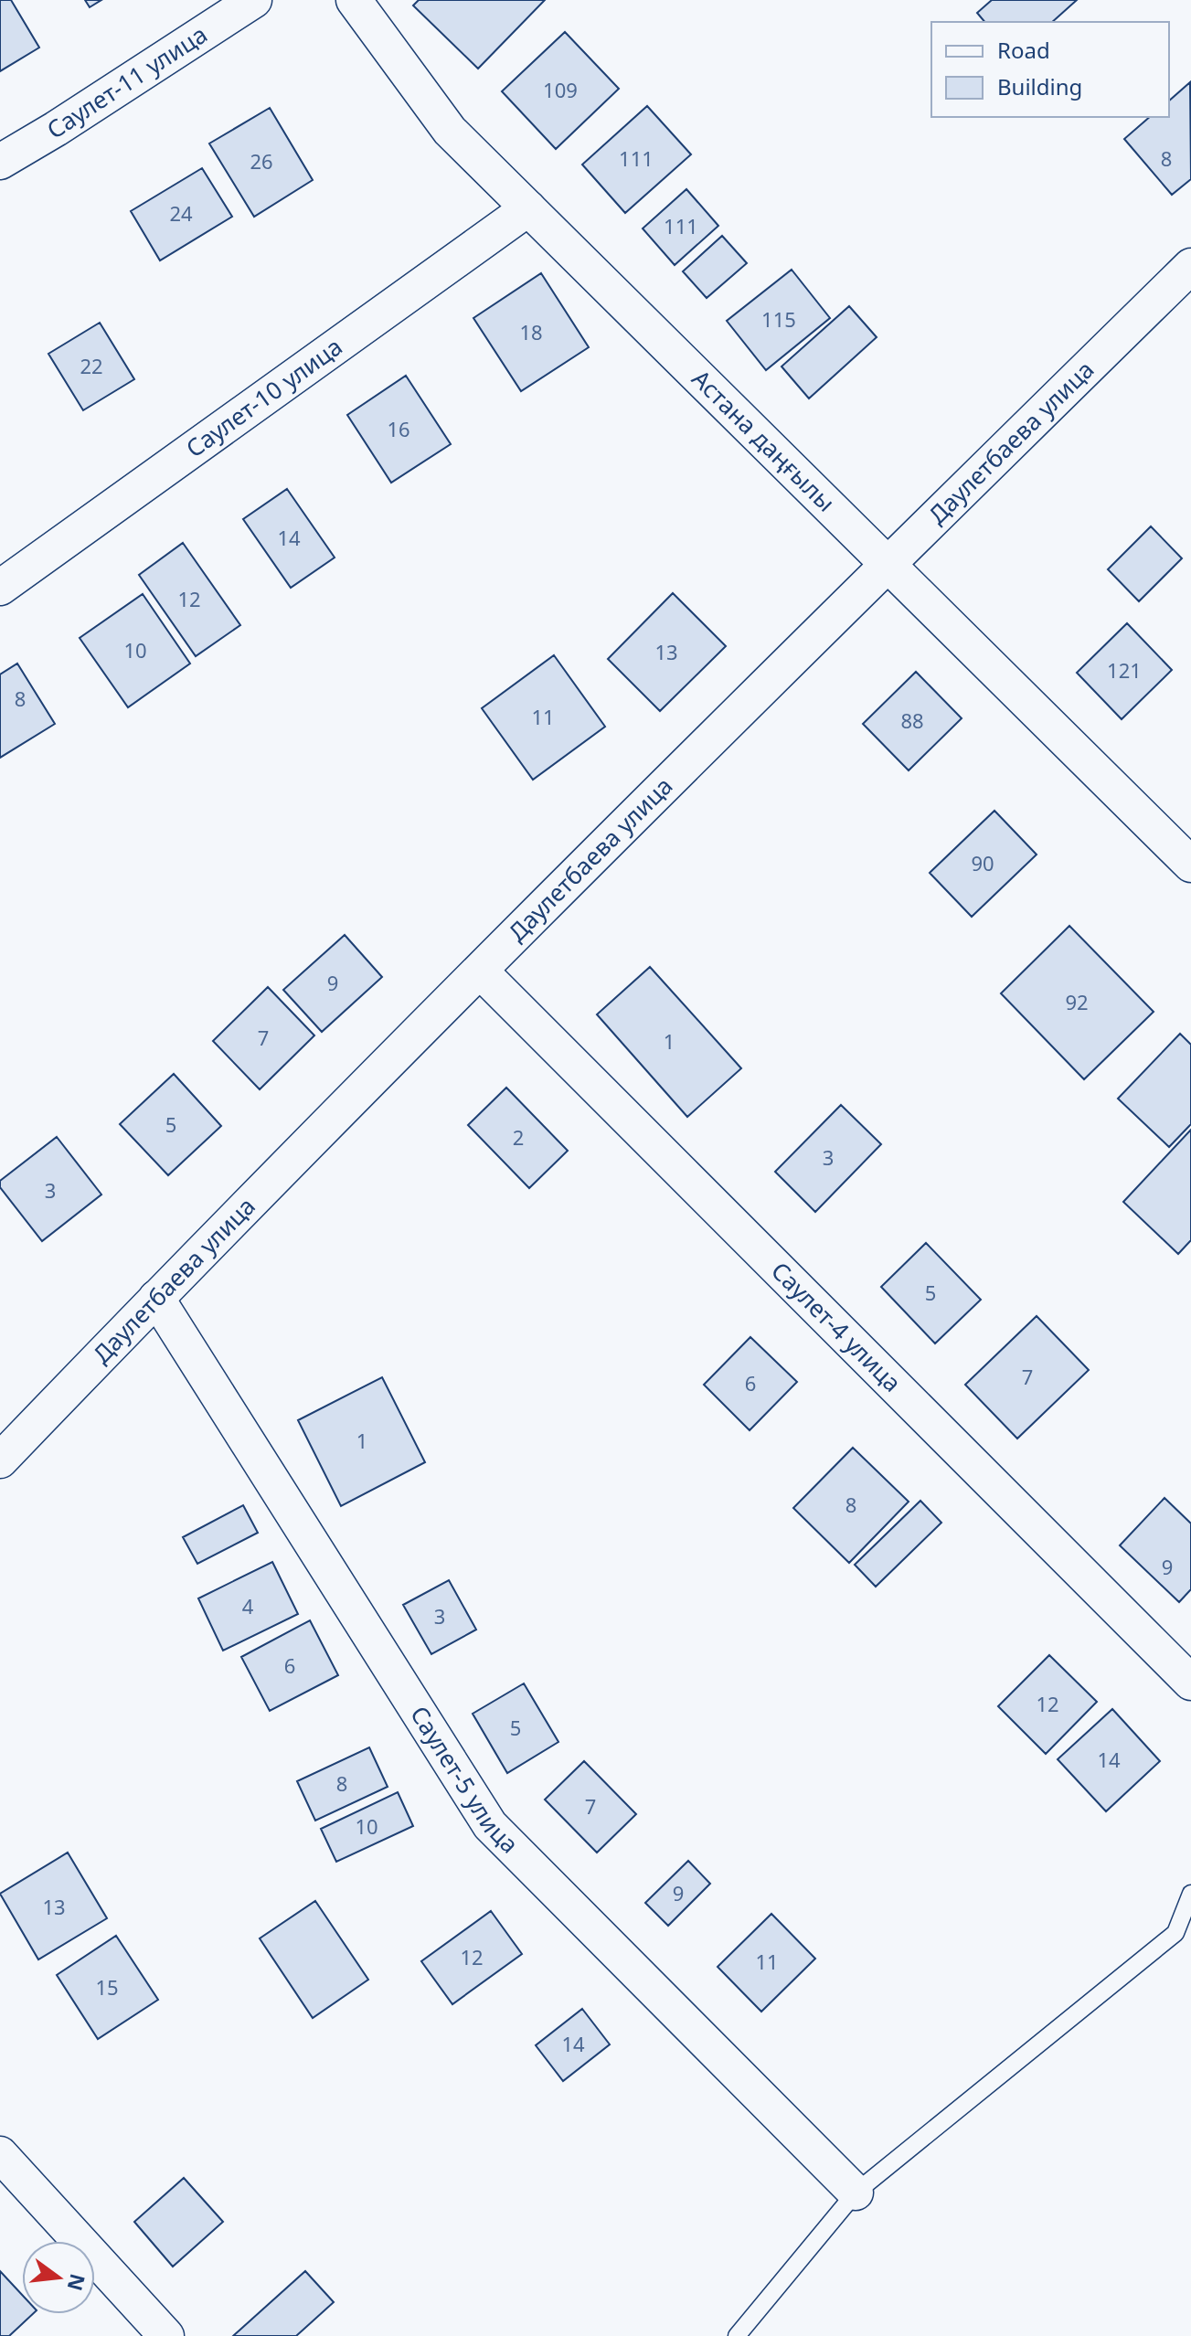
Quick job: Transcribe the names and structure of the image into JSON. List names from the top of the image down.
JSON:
{
  "streets": {
    "street": [
      "Саулет-11 улица",
      "Саулет-10 улица",
      "Астана даңғылы",
      "Даулетбаева улица",
      "Саулет-4 улица",
      "Саулет-5 улица"
    ]
  },
  "crossings": [
    ["Саулет-10 улица", "Астана даңғылы"],
    ["Астана даңғылы", "Даулетбаева улица"],
    ["Даулетбаева улица", "Саулет-4 улица"],
    ["Даулетбаева улица", "Саулет-5 улица"]
  ],
  "house_numbers": [
    "109",
    "111",
    "8",
    "26",
    "24",
    "111",
    "115",
    "18",
    "22",
    "16",
    "14",
    "12",
    "10",
    "13",
    "121",
    "8",
    "11",
    "88",
    "90",
    "9",
    "92",
    "7",
    "1",
    "5",
    "2",
    "3",
    "3",
    "5",
    "7",
    "6",
    "1",
    "8",
    "9",
    "4",
    "3",
    "6",
    "12",
    "5",
    "14",
    "8",
    "7",
    "10",
    "9",
    "13",
    "12",
    "11",
    "15",
    "14"
  ],
  "legend": ["Road", "Building"],
  "north": "right"
}
